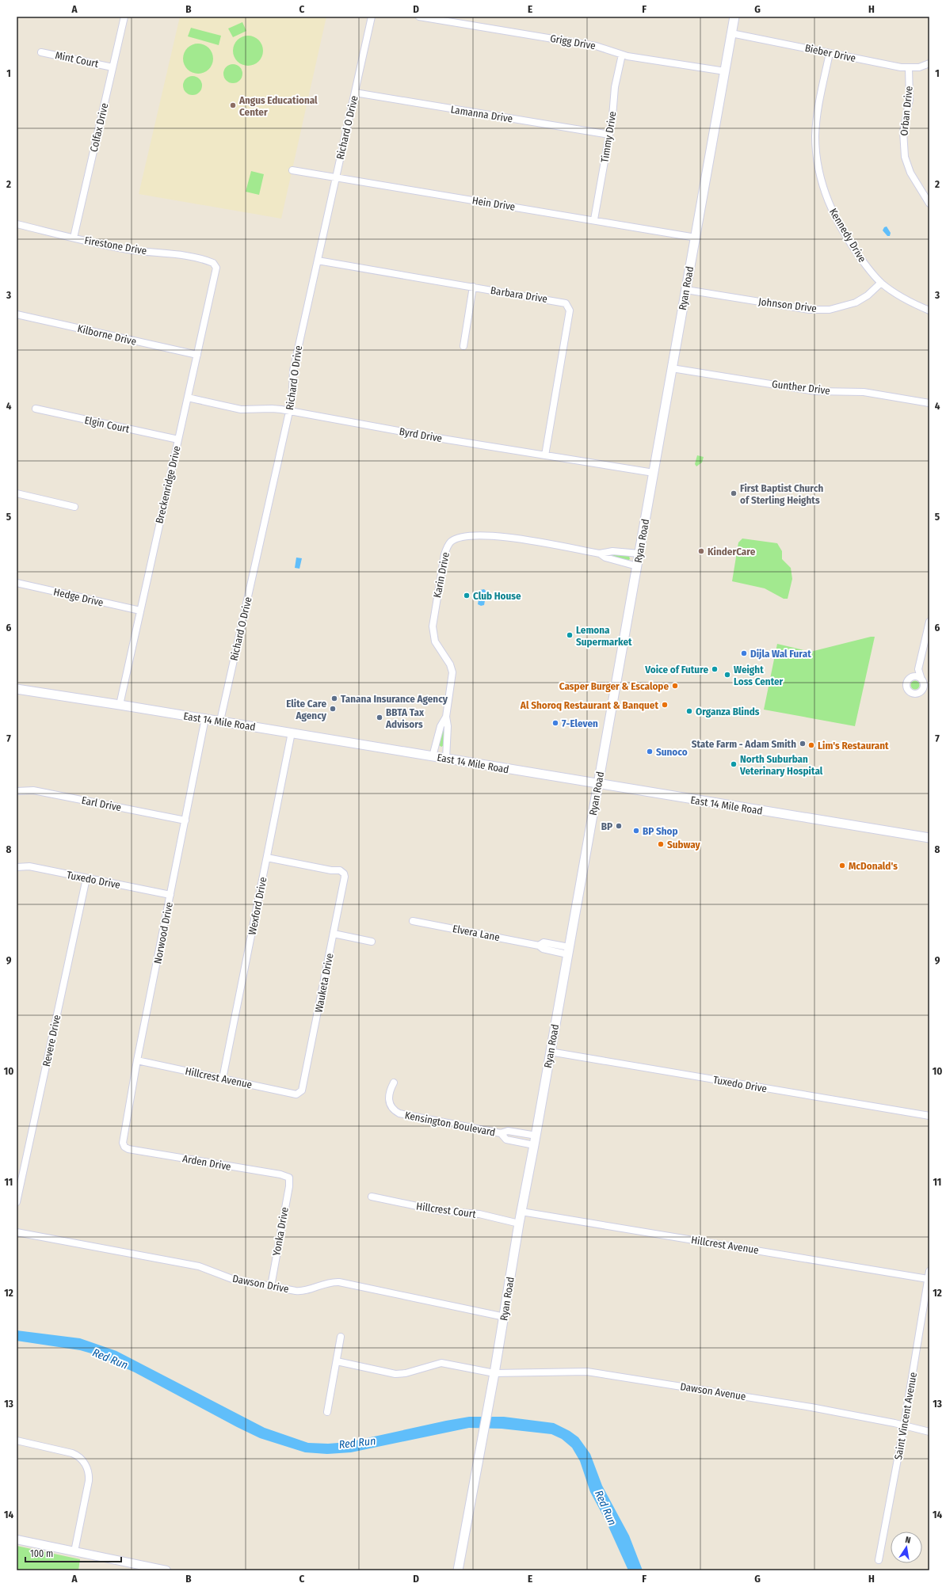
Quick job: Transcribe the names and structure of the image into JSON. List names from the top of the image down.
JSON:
{
  "streets": {
    "main road": ["Ryan Road", "East 14 Mile Road"],
    "street": [
      "Grigg Drive",
      "Bieber Drive",
      "Mint Court",
      "Orban Drive",
      "Lamanna Drive",
      "Colfax Drive",
      "Richard O Drive",
      "Timmy Drive",
      "Hein Drive",
      "Kennedy Drive",
      "Firestone Drive",
      "Barbara Drive",
      "Johnson Drive",
      "Kilborne Drive",
      "Gunther Drive",
      "Elgin Court",
      "Byrd Drive",
      "Breckenridge Drive",
      "Karin Drive",
      "Hedge Drive",
      "Earl Drive",
      "Tuxedo Drive",
      "Wexford Drive",
      "Norwood Drive",
      "Elvera Lane",
      "Wauketa Drive",
      "Revere Drive",
      "Hillcrest Avenue",
      "Kensington Boulevard",
      "Arden Drive",
      "Hillcrest Court",
      "Yonka Drive",
      "Dawson Drive",
      "Dawson Avenue",
      "Saint Vincent Avenue"
    ]
  },
  "crossings": [
    ["Grigg Drive", "Timmy Drive"],
    ["Grigg Drive", "Ryan Road"],
    ["Bieber Drive", "Orban Drive"],
    ["Bieber Drive", "Kennedy Drive"],
    ["Bieber Drive", "Ryan Road"],
    ["Mint Court", "Colfax Drive"],
    ["Lamanna Drive", "Richard O Drive"],
    ["Lamanna Drive", "Timmy Drive"],
    ["Colfax Drive", "Firestone Drive"],
    ["Richard O Drive", "Hein Drive"],
    ["Richard O Drive", "Barbara Drive"],
    ["Richard O Drive", "Byrd Drive"],
    ["Richard O Drive", "East 14 Mile Road"],
    ["Timmy Drive", "Hein Drive"],
    ["Hein Drive", "Ryan Road"],
    ["Kennedy Drive", "Johnson Drive"],
    ["Firestone Drive", "Breckenridge Drive"],
    ["Ryan Road", "Johnson Drive"],
    ["Ryan Road", "Gunther Drive"],
    ["Ryan Road", "Byrd Drive"],
    ["Ryan Road", "Karin Drive"],
    ["Ryan Road", "East 14 Mile Road"],
    ["Ryan Road", "Tuxedo Drive"],
    ["Ryan Road", "Elvera Lane"],
    ["Ryan Road", "Hillcrest Avenue"],
    ["Ryan Road", "Kensington Boulevard"],
    ["Ryan Road", "Hillcrest Court"],
    ["Ryan Road", "Dawson Drive"],
    ["Ryan Road", "Dawson Avenue"],
    ["Barbara Drive", "Byrd Drive"],
    ["Kilborne Drive", "Breckenridge Drive"],
    ["Elgin Court", "Breckenridge Drive"],
    ["Byrd Drive", "Breckenridge Drive"],
    ["Breckenridge Drive", "Hedge Drive"],
    ["Breckenridge Drive", "East 14 Mile Road"],
    ["Karin Drive", "East 14 Mile Road"],
    ["East 14 Mile Road", "Wexford Drive"],
    ["East 14 Mile Road", "Norwood Drive"],
    ["Earl Drive", "Norwood Drive"],
    ["Tuxedo Drive", "Norwood Drive"],
    ["Tuxedo Drive", "Revere Drive"],
    ["Wexford Drive", "Wauketa Drive"],
    ["Wexford Drive", "Hillcrest Avenue"],
    ["Norwood Drive", "Hillcrest Avenue"],
    ["Norwood Drive", "Arden Drive"],
    ["Wauketa Drive", "Hillcrest Avenue"],
    ["Hillcrest Avenue", "Saint Vincent Avenue"],
    ["Arden Drive", "Yonka Drive"],
    ["Yonka Drive", "Dawson Drive"],
    ["Dawson Avenue", "Saint Vincent Avenue"]
  ],
  "water": ["Red Run"],
  "places": [
    "Angus Educational Center",
    "First Baptist Church of Sterling Heights",
    "KinderCare",
    "Club House",
    "Lemona Supermarket",
    "Dijla Wal Furat",
    "Voice of Future",
    "Weight Loss Center",
    "Casper Burger & Escalope",
    "Tanana Insurance Agency",
    "Al Shoroq Restaurant & Banquet",
    "Elite Care Agency",
    "Organza Blinds",
    "BBTA Tax Advisors",
    "7-Eleven",
    "State Farm - Adam Smith",
    "Lim's Restaurant",
    "Sunoco",
    "North Suburban Veterinary Hospital",
    "BP",
    "BP Shop",
    "Subway",
    "McDonald's"
  ],
  "scale_bar": "100 m",
  "north": "top",
  "grid": {
    "columns": [
      "A",
      "B",
      "C",
      "D",
      "E",
      "F",
      "G",
      "H"
    ],
    "rows": [
      "1",
      "2",
      "3",
      "4",
      "5",
      "6",
      "7",
      "8",
      "9",
      "10",
      "11",
      "12",
      "13",
      "14"
    ]
  }
}
